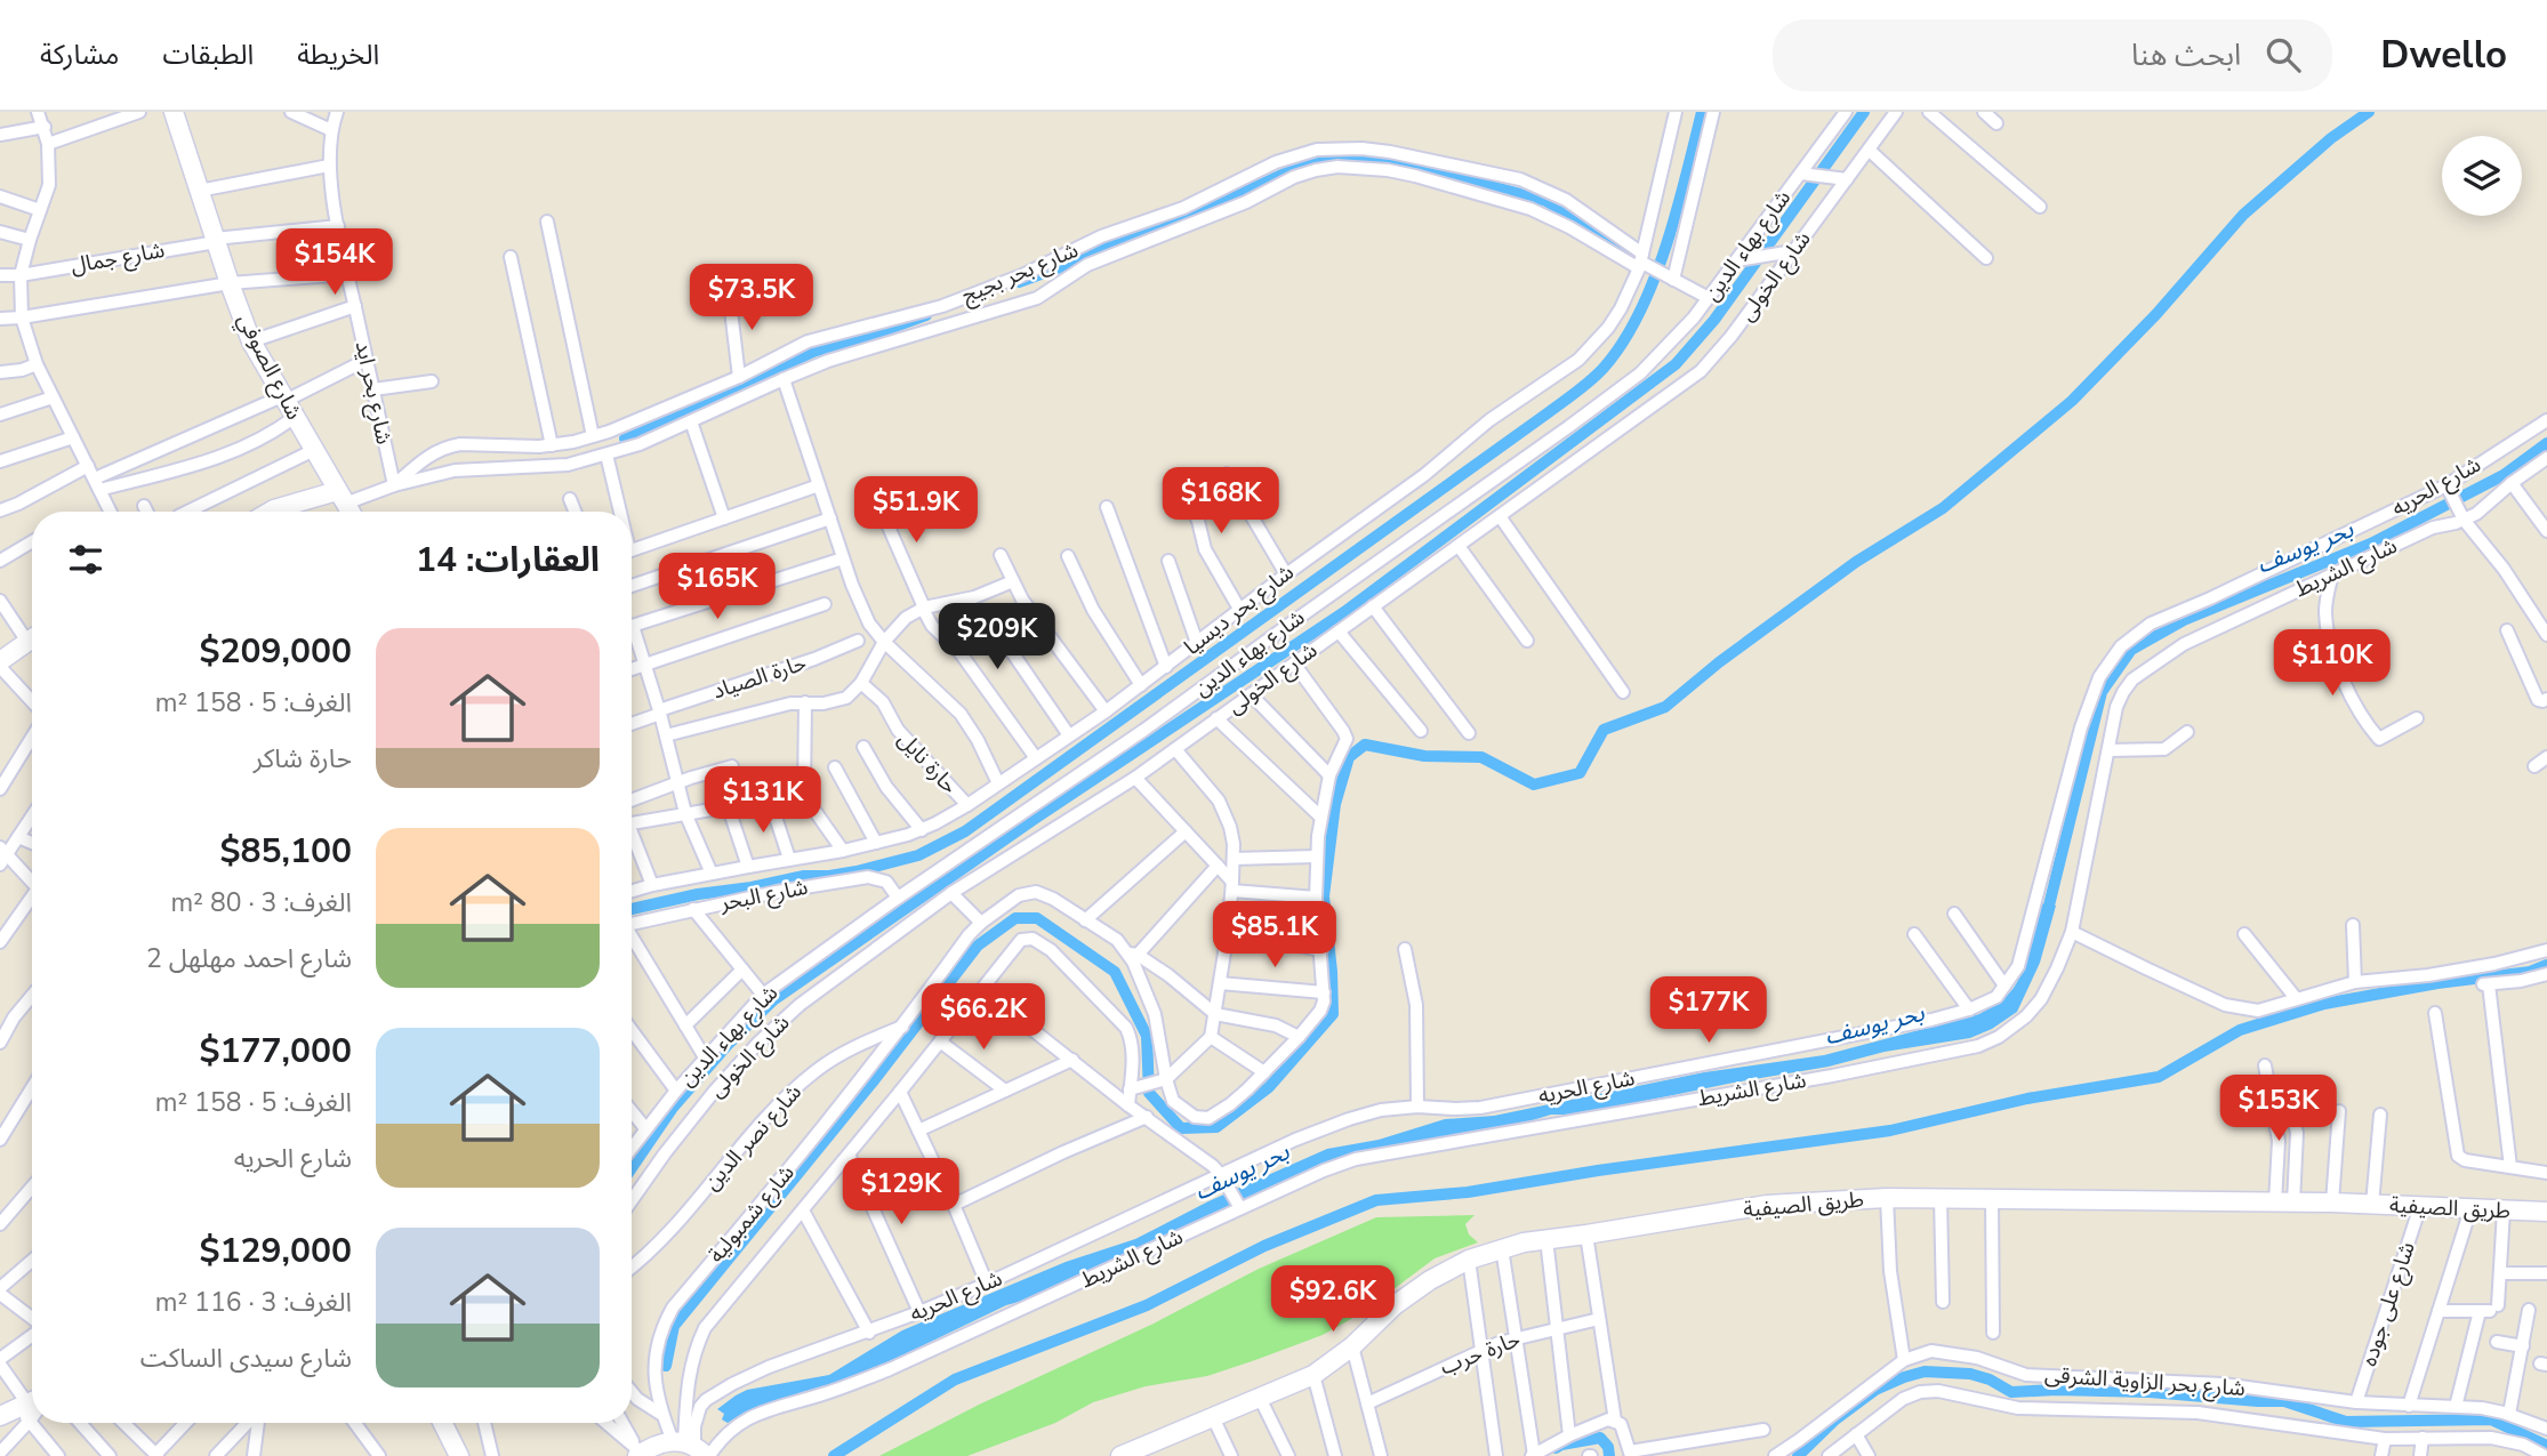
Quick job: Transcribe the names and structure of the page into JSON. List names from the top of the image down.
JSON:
{
  "streets": {
    "street": [
      "شارع بهاء الدين",
      "شارع جمال",
      "شارع بحر بجيج",
      "شارع الخولى",
      "شارع الصوفي",
      "شارع بحر ايد",
      "شارع الحريه",
      "شارع الشريط",
      "شارع بحر ديسيا",
      "حارة الصياد",
      "حارة نايل",
      "شارع البحر",
      "شارع نصر الدين",
      "طريق الصيفية",
      "شارع شمبولية",
      "شارع على جوده",
      "حارة حرب",
      "شارع بحر الزاوية الشرقى"
    ]
  },
  "crossings": [
    ["شارع بهاء الدين", "شارع البحر"],
    ["شارع جمال", "شارع الصوفي"],
    ["شارع جمال", "شارع بحر ايد"],
    ["شارع بحر بجيج", "شارع الصوفي"],
    ["شارع بحر بجيج", "شارع بحر ايد"],
    ["شارع بحر بجيج", "شارع بحر ديسيا"],
    ["شارع الخولى", "شارع شمبولية"],
    ["شارع الحريه", "شارع الشريط"],
    ["شارع الحريه", "شارع شمبولية"],
    ["شارع الشريط", "شارع شمبولية"],
    ["شارع بحر ديسيا", "حارة نايل"],
    ["شارع نصر الدين", "شارع شمبولية"],
    ["طريق الصيفية", "شارع على جوده"],
    ["شارع على جوده", "شارع بحر الزاوية الشرقى"]
  ],
  "water": ["بحر يوسف"],
  "page": {
    "header": "Dwello",
    "search": "ابحث هنا",
    "nav": ["الخريطة", "الطبقات", "مشاركة"],
    "price": [
      "$154K",
      "$73.5K",
      "$168K",
      "$51.9K",
      "$165K",
      "$209K",
      "$110K",
      "$131K",
      "$85.1K",
      "$177K",
      "$66.2K",
      "$153K",
      "$129K",
      "$92.6K"
    ],
    "heading": "العقارات: 14",
    "list": [
      {
        "name": "$209,000",
        "note": "الغرف: 5 · 158 m² · حارة شاكر"
      },
      {
        "name": "$85,100",
        "note": "الغرف: 3 · 80 m² · شارع احمد مهلهل 2"
      },
      {
        "name": "$177,000",
        "note": "الغرف: 5 · 158 m² · شارع الحريه"
      },
      {
        "name": "$129,000",
        "note": "الغرف: 3 · 116 m² · شارع سيدى الساكت"
      }
    ]
  }
}
